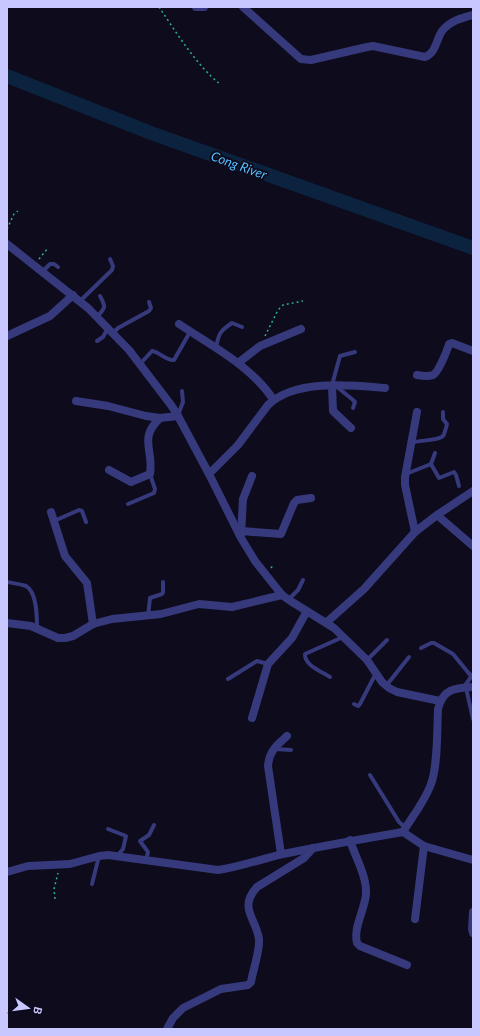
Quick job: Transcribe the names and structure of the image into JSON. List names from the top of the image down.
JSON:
{
  "water": ["Cong River"],
  "north": "right"
}
